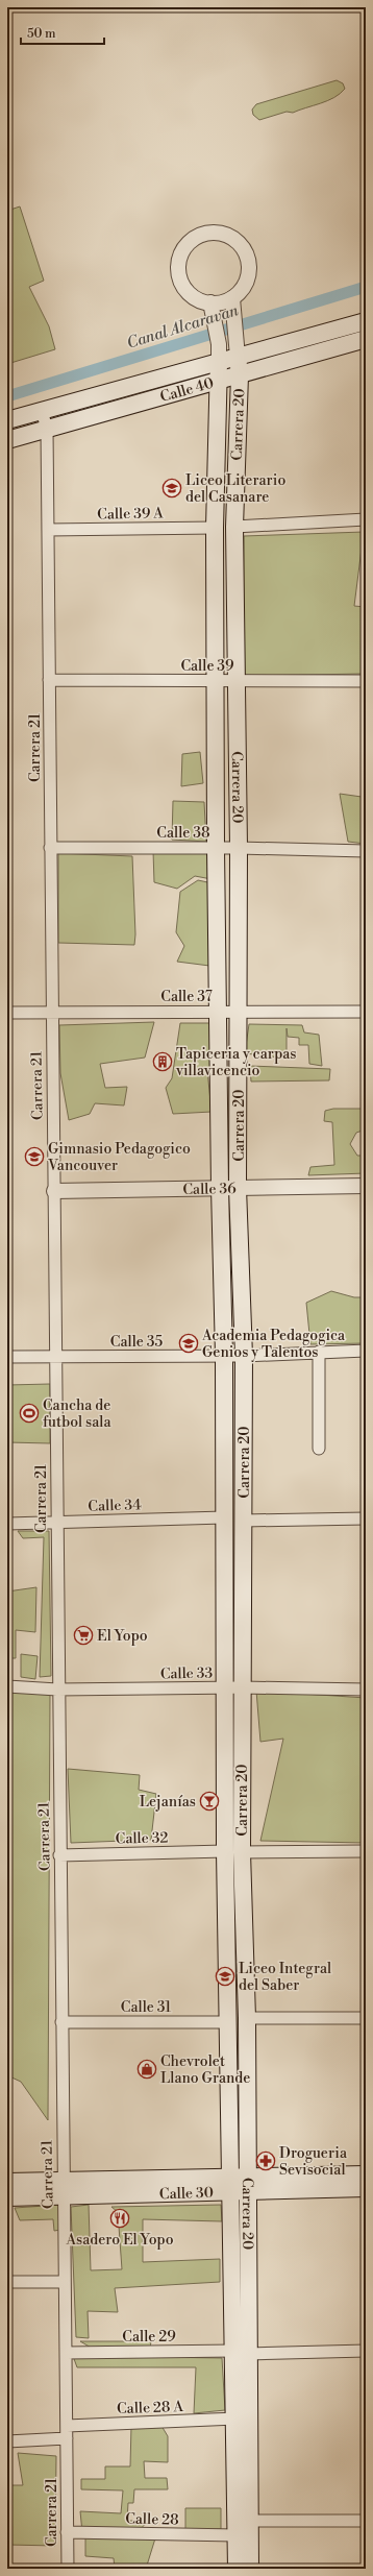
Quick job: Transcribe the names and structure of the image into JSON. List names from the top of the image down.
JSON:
{
  "streets": {
    "main road": ["Calle 40", "Carrera 20", "Calle 30"],
    "street": [
      "Calle 39 A",
      "Calle 39",
      "Carrera 21",
      "Calle 38",
      "Calle 37",
      "Calle 36",
      "Calle 35",
      "Calle 34",
      "Calle 33",
      "Calle 32",
      "Calle 31",
      "Calle 29",
      "Calle 28 A",
      "Calle 28"
    ]
  },
  "crossings": [
    ["Calle 40", "Carrera 20"],
    ["Calle 40", "Carrera 21"],
    ["Carrera 20", "Calle 39 A"],
    ["Carrera 20", "Calle 39"],
    ["Carrera 20", "Calle 38"],
    ["Carrera 20", "Calle 37"],
    ["Carrera 20", "Calle 36"],
    ["Carrera 20", "Calle 35"],
    ["Carrera 20", "Calle 34"],
    ["Carrera 20", "Calle 33"],
    ["Carrera 20", "Calle 32"],
    ["Carrera 20", "Calle 31"],
    ["Carrera 20", "Calle 30"],
    ["Carrera 20", "Calle 29"],
    ["Carrera 20", "Calle 28 A"],
    ["Carrera 20", "Calle 28"],
    ["Calle 39 A", "Carrera 21"],
    ["Calle 39", "Carrera 21"],
    ["Carrera 21", "Calle 38"],
    ["Carrera 21", "Calle 37"],
    ["Carrera 21", "Calle 36"],
    ["Carrera 21", "Calle 35"],
    ["Carrera 21", "Calle 34"],
    ["Carrera 21", "Calle 33"],
    ["Carrera 21", "Calle 32"],
    ["Carrera 21", "Calle 31"],
    ["Carrera 21", "Calle 30"],
    ["Carrera 21", "Calle 29"],
    ["Carrera 21", "Calle 28 A"],
    ["Carrera 21", "Calle 28"]
  ],
  "water": ["Canal Alcaravan"],
  "places": {
    "school or university": [
      "Liceo Literario del Casanare",
      "Gimnasio Pedagogico Vancouver",
      "Academia Pedagogica Genios y Talentos",
      "Liceo Integral del Saber"
    ],
    "building": ["Tapiceria y carpas villavicencio"],
    "sports": ["Cancha de futbol sala"],
    "supermarket": ["El Yopo"],
    "bar": ["Lejanías"],
    "shop": ["Chevrolet Llano Grande"],
    "pharmacy": ["Drogueria Sevisocial"],
    "restaurant": ["Asadero El Yopo"]
  },
  "scale_bar": "50 m"
}
